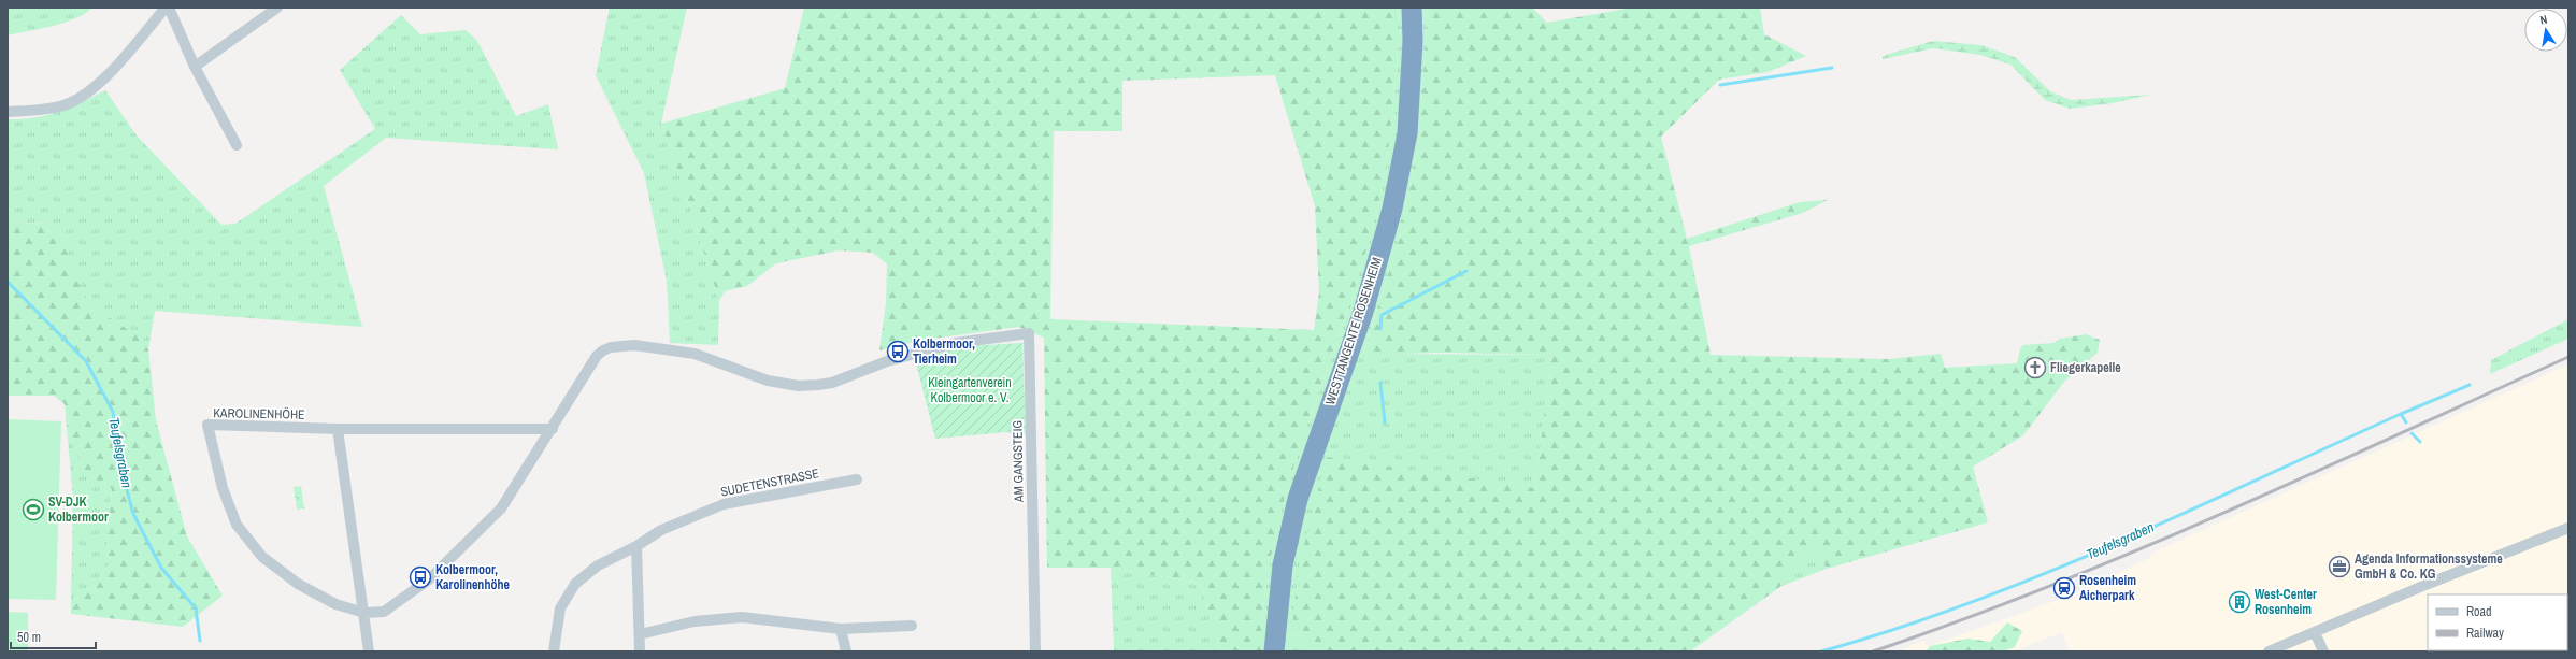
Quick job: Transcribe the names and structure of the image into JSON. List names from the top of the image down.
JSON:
{
  "streets": {
    "highway": ["WESTTANGENTE ROSENHEIM"],
    "street": ["KAROLINENHÖHE", "AM GANGSTEIG", "SUDETENSTRASSE"]
  },
  "crossings": [
    ["KAROLINENHÖHE", "AM GANGSTEIG"]
  ],
  "water": ["Teufelsgraben"],
  "parks": ["Kleingartenverein Kolbermoor e. V."],
  "places": {
    "bus stop": ["Kolbermoor, Tierheim", "Kolbermoor, Karolinenhöhe"],
    "church": ["Fliegerkapelle"],
    "sports": ["SV-DJK Kolbermoor"],
    "office": ["Agenda Informationssysteme GmbH & Co. KG"],
    "station": ["Rosenheim Aicherpark"],
    "building": ["West-Center Rosenheim"]
  },
  "legend": ["Road", "Railway"],
  "scale_bar": "50 m",
  "north": "top"
}
